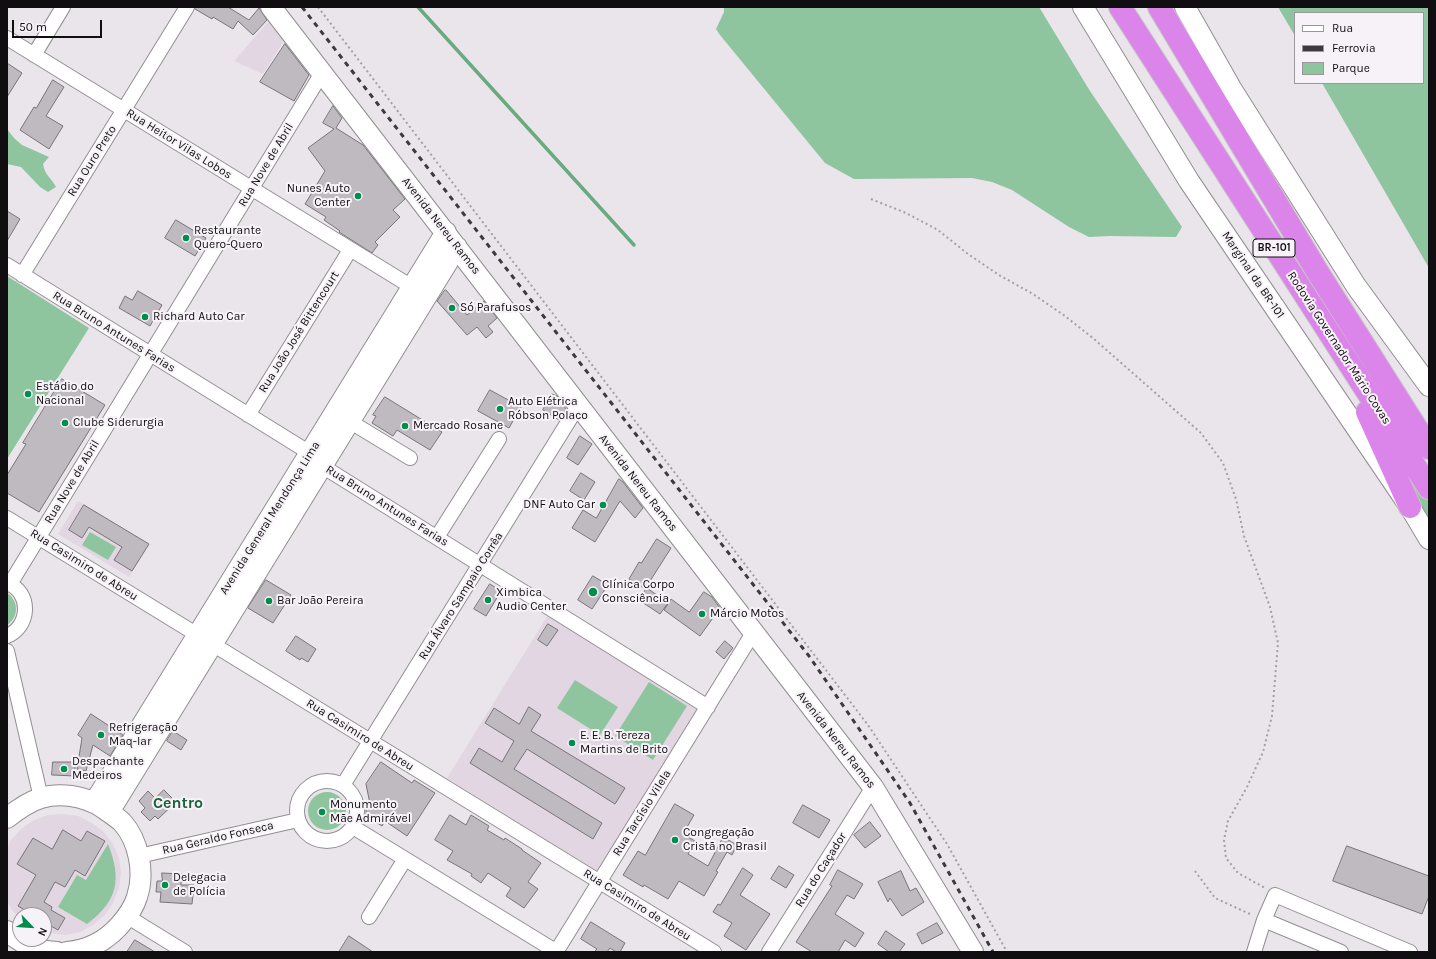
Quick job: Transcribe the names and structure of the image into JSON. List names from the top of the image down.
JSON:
{
  "streets": {
    "highway": ["BR-101", "Rodovia Governador Mário Covas"],
    "main road": ["Avenida Nereu Ramos", "Marginal da BR-101", "Avenida General Mendonça Lima"],
    "street": [
      "Rua Heitor Vilas Lobos",
      "Rua Ouro Preto",
      "Rua Nove de Abril",
      "Rua Bruno Antunes Farias",
      "Rua João José Bittencourt",
      "Rua Casimiro de Abreu",
      "Rua Álvaro Sampaio Corrêa",
      "Rua Tarcísio Vilela",
      "Rua Geraldo Fonseca",
      "Rua do Caçador"
    ]
  },
  "crossings": [
    ["Rua Heitor Vilas Lobos", "Rua Ouro Preto"],
    ["Rua Heitor Vilas Lobos", "Rua Nove de Abril"],
    ["Rua Heitor Vilas Lobos", "Rua João José Bittencourt"],
    ["Rua Heitor Vilas Lobos", "Avenida General Mendonça Lima"],
    ["Rua Ouro Preto", "Rua Bruno Antunes Farias"],
    ["Rua Nove de Abril", "Avenida Nereu Ramos"],
    ["Rua Nove de Abril", "Rua Bruno Antunes Farias"],
    ["Rua Nove de Abril", "Rua Casimiro de Abreu"],
    ["Avenida Nereu Ramos", "Avenida General Mendonça Lima"],
    ["Avenida Nereu Ramos", "Rua Álvaro Sampaio Corrêa"],
    ["Avenida Nereu Ramos", "Rua Tarcísio Vilela"],
    ["Avenida Nereu Ramos", "Rua do Caçador"],
    ["Rua Bruno Antunes Farias", "Rua João José Bittencourt"],
    ["Rua Bruno Antunes Farias", "Avenida General Mendonça Lima"],
    ["Rua Bruno Antunes Farias", "Rua Álvaro Sampaio Corrêa"],
    ["Rua Bruno Antunes Farias", "Rua Tarcísio Vilela"],
    ["Avenida General Mendonça Lima", "Rua Casimiro de Abreu"],
    ["Rua Casimiro de Abreu", "Rua Álvaro Sampaio Corrêa"],
    ["Rua Casimiro de Abreu", "Rua Tarcísio Vilela"],
    ["Rua Álvaro Sampaio Corrêa", "Rua Geraldo Fonseca"]
  ],
  "districts": ["Centro"],
  "places": [
    "Nunes Auto Center",
    "Restaurante Quero-Quero",
    "Só Parafusos",
    "Richard Auto Car",
    "Estádio do Nacional",
    "Auto Elétrica Róbson Polaco",
    "Clube Siderurgia",
    "Mercado Rosane",
    "DNF Auto Car",
    "Clínica Corpo Consciência",
    "Ximbica Audio Center",
    "Bar João Pereira",
    "Márcio Motos",
    "Refrigeração Maq-lar",
    "E. E. B. Tereza Martins de Brito",
    "Despachante Medeiros",
    "Monumento Mãe Admirável",
    "Congregação Cristã no Brasil",
    "Delegacia de Polícia"
  ],
  "legend": ["Rua", "Ferrovia", "Parque"],
  "scale_bar": "50 m",
  "north": "bottom right"
}
